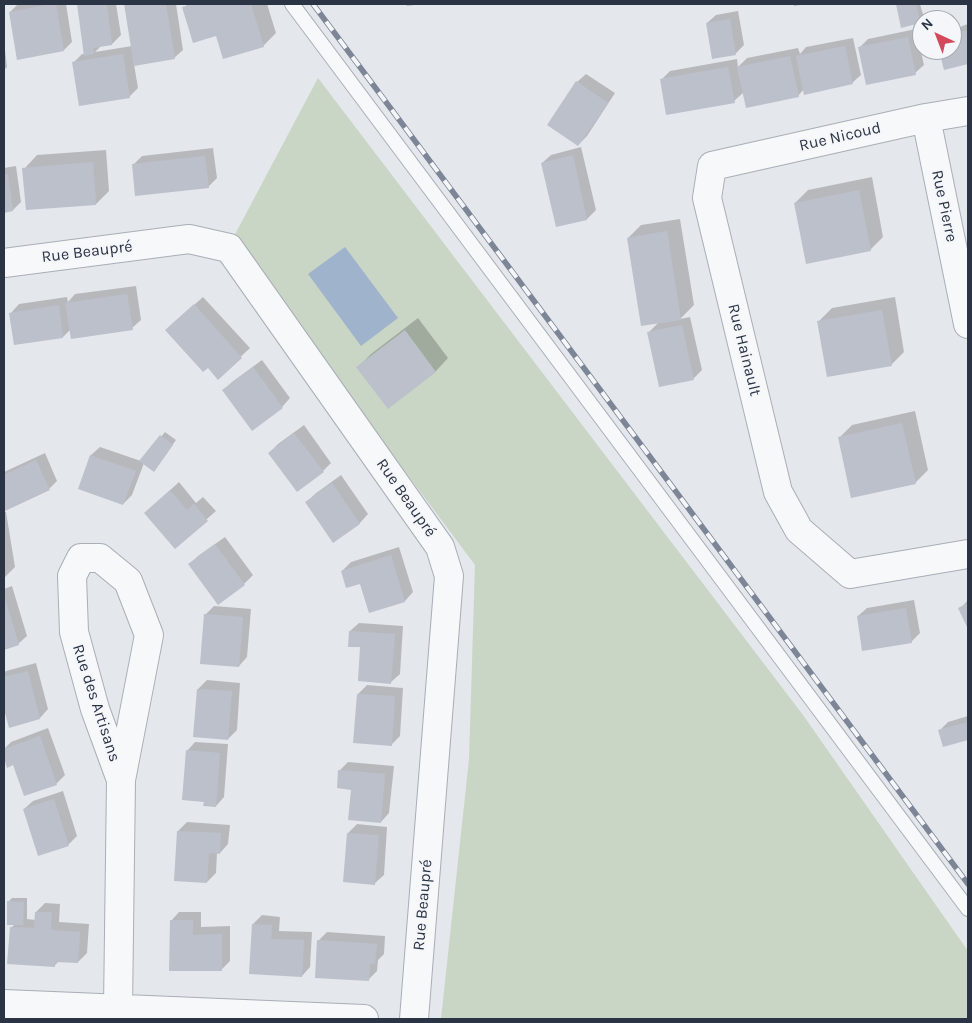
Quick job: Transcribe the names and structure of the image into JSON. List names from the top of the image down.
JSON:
{
  "streets": {
    "street": [
      "Rue Nicoud",
      "Rue Pierre",
      "Rue Beaupré",
      "Rue Hainault",
      "Rue des Artisans"
    ]
  },
  "crossings": [
    ["Rue Nicoud", "Rue Pierre"],
    ["Rue Nicoud", "Rue Hainault"]
  ],
  "north": "top left"
}
